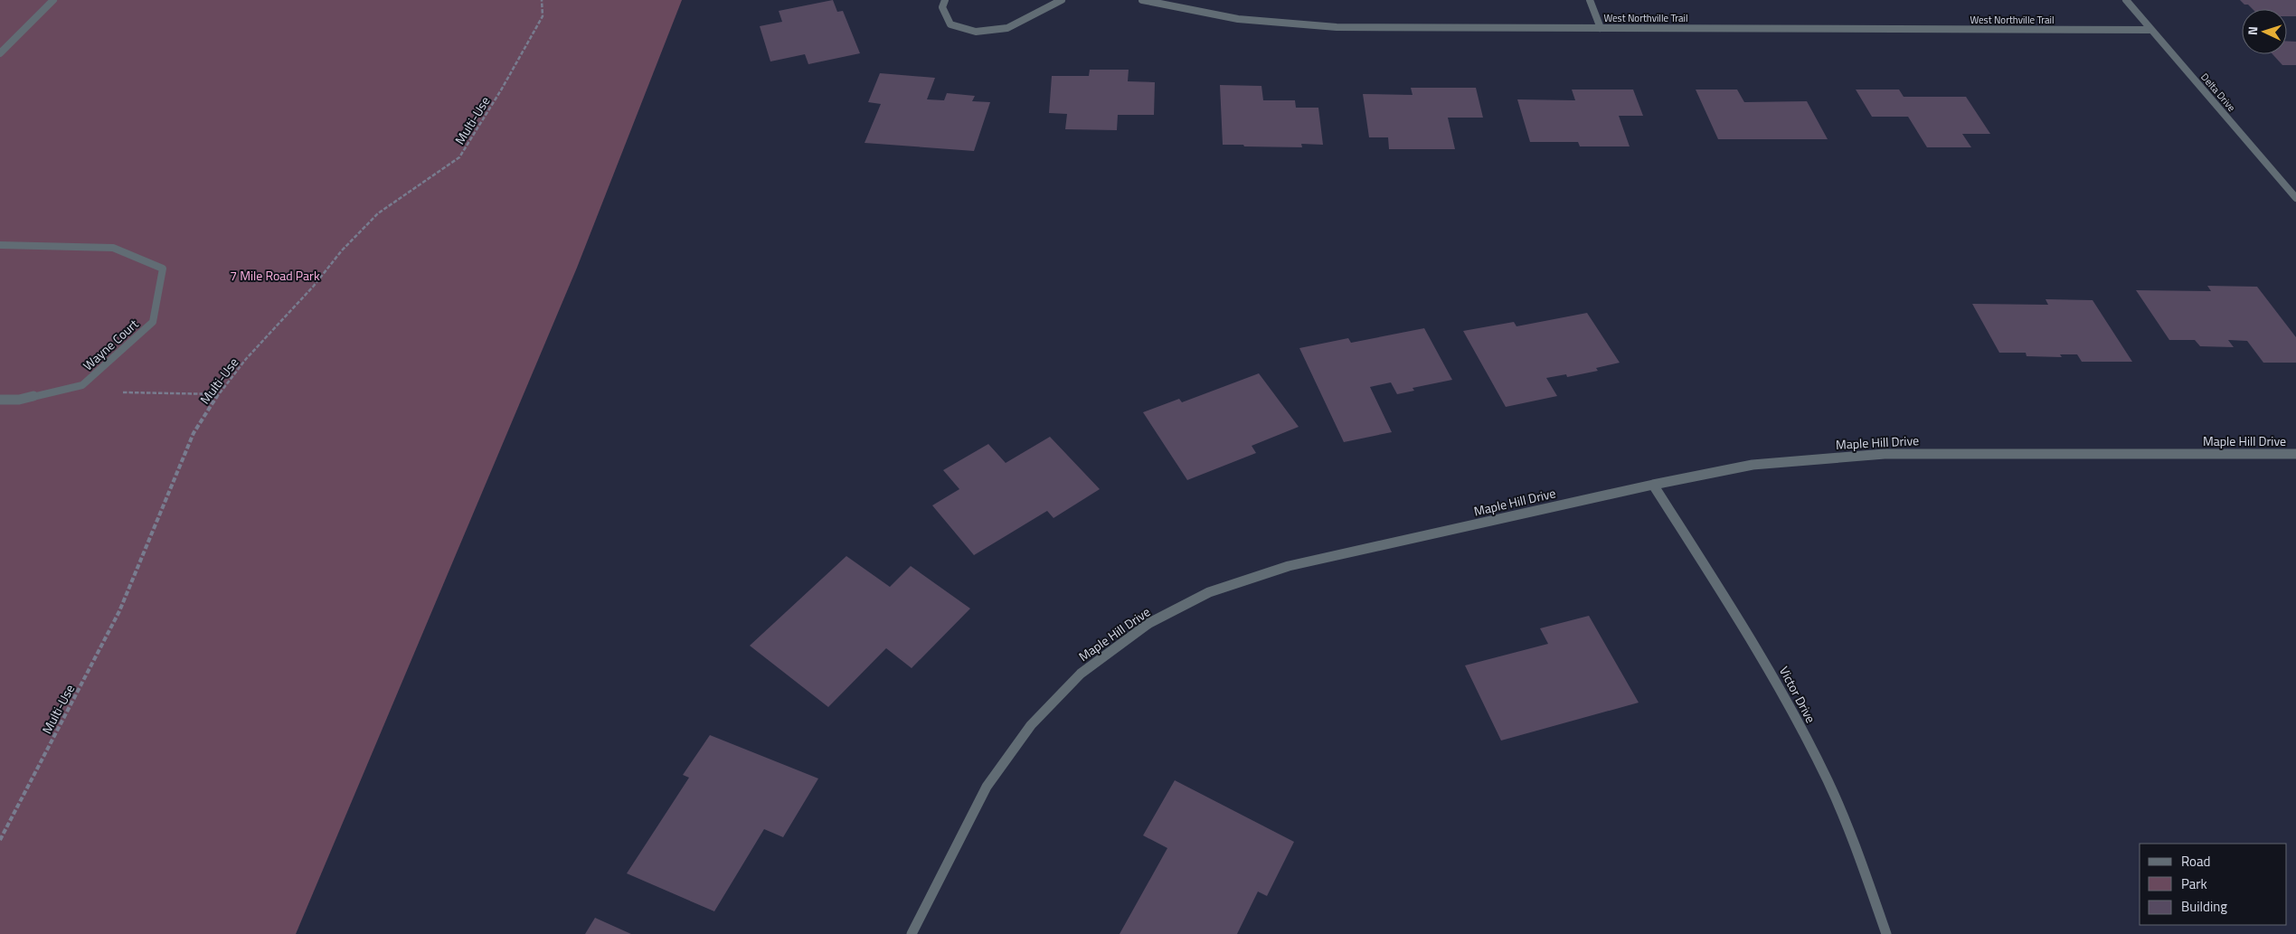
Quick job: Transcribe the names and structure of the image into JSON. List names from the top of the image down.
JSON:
{
  "streets": {
    "street": [
      "West Northville Trail",
      "Delta Drive",
      "Wayne Court",
      "Maple Hill Drive",
      "Victor Drive"
    ],
    "path": ["Multi-Use"]
  },
  "crossings": [
    ["West Northville Trail", "Delta Drive"],
    ["Maple Hill Drive", "Victor Drive"]
  ],
  "parks": ["7 Mile Road Park"],
  "legend": ["Road", "Park", "Building"],
  "north": "left"
}
